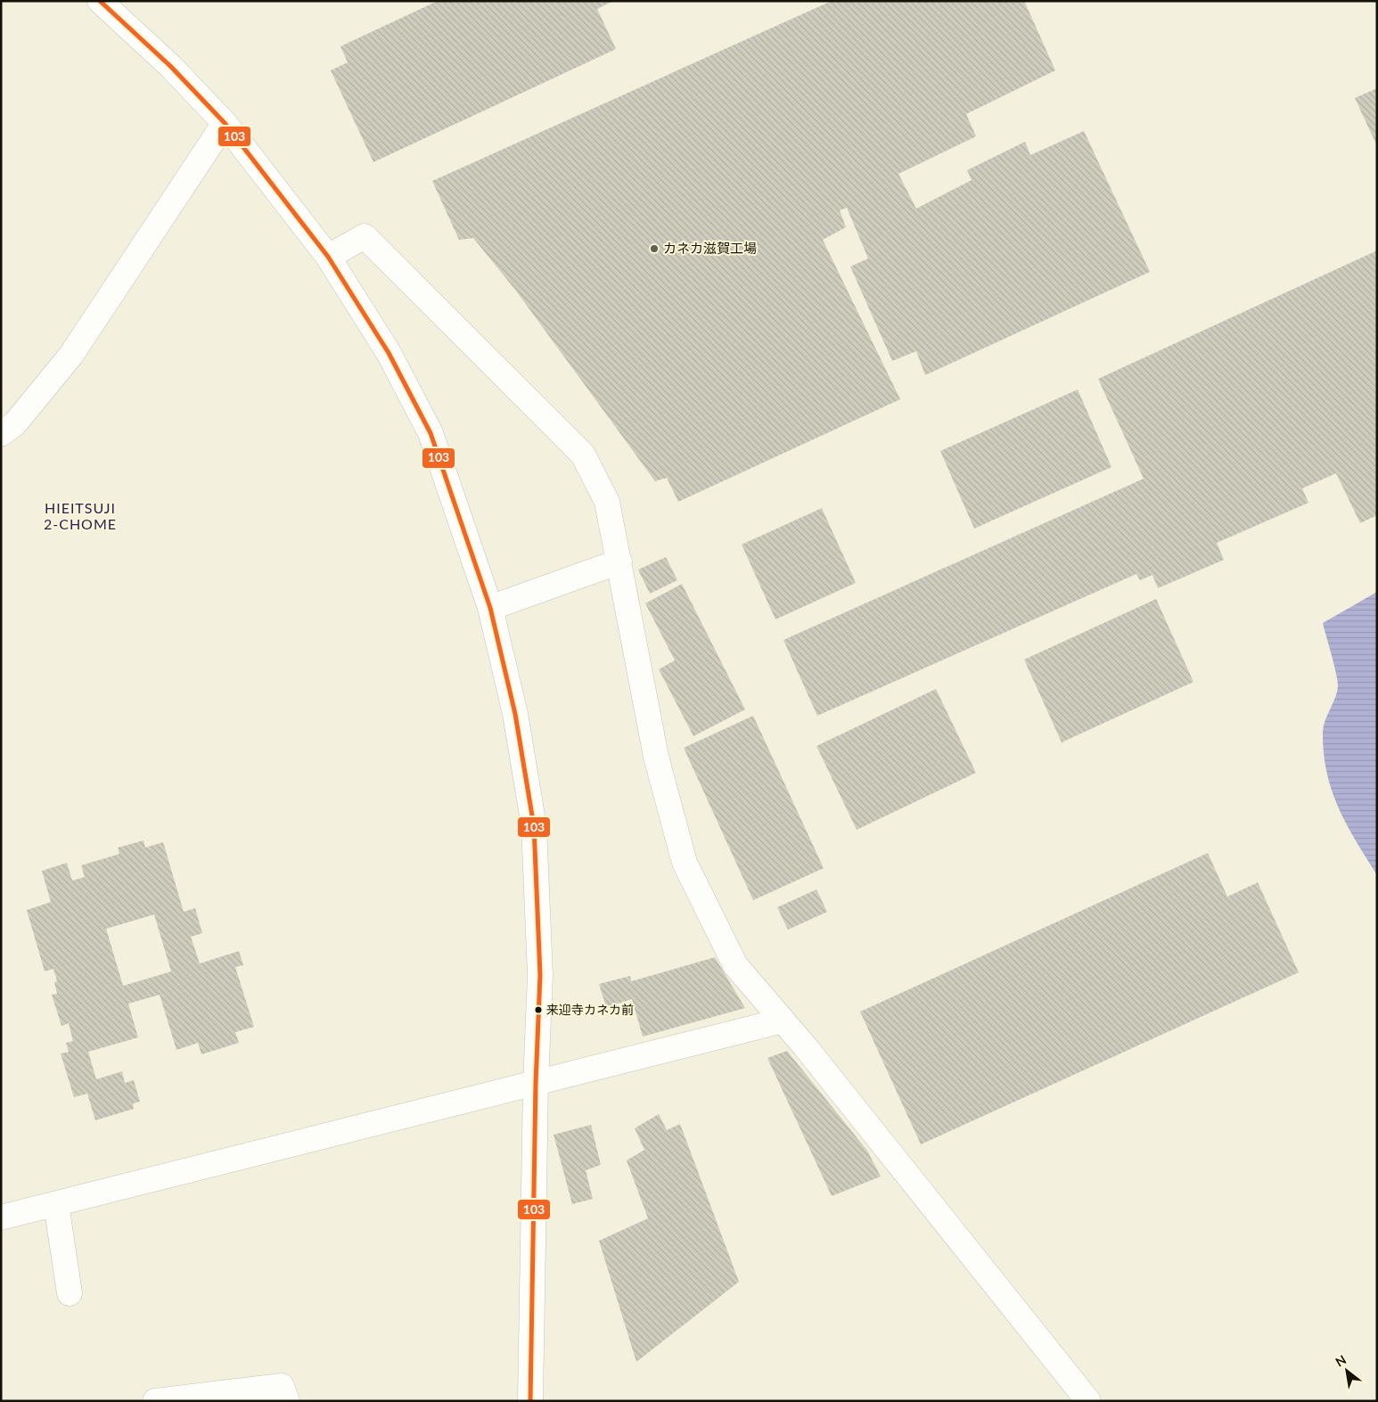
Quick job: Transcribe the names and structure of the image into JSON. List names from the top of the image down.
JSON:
{
  "districts": ["HIEITSUJI 2-CHOME"],
  "places": ["カネカ滋賀工場", "来迎寺カネカ前"],
  "lines": ["transit line 103"],
  "north": "top left"
}
